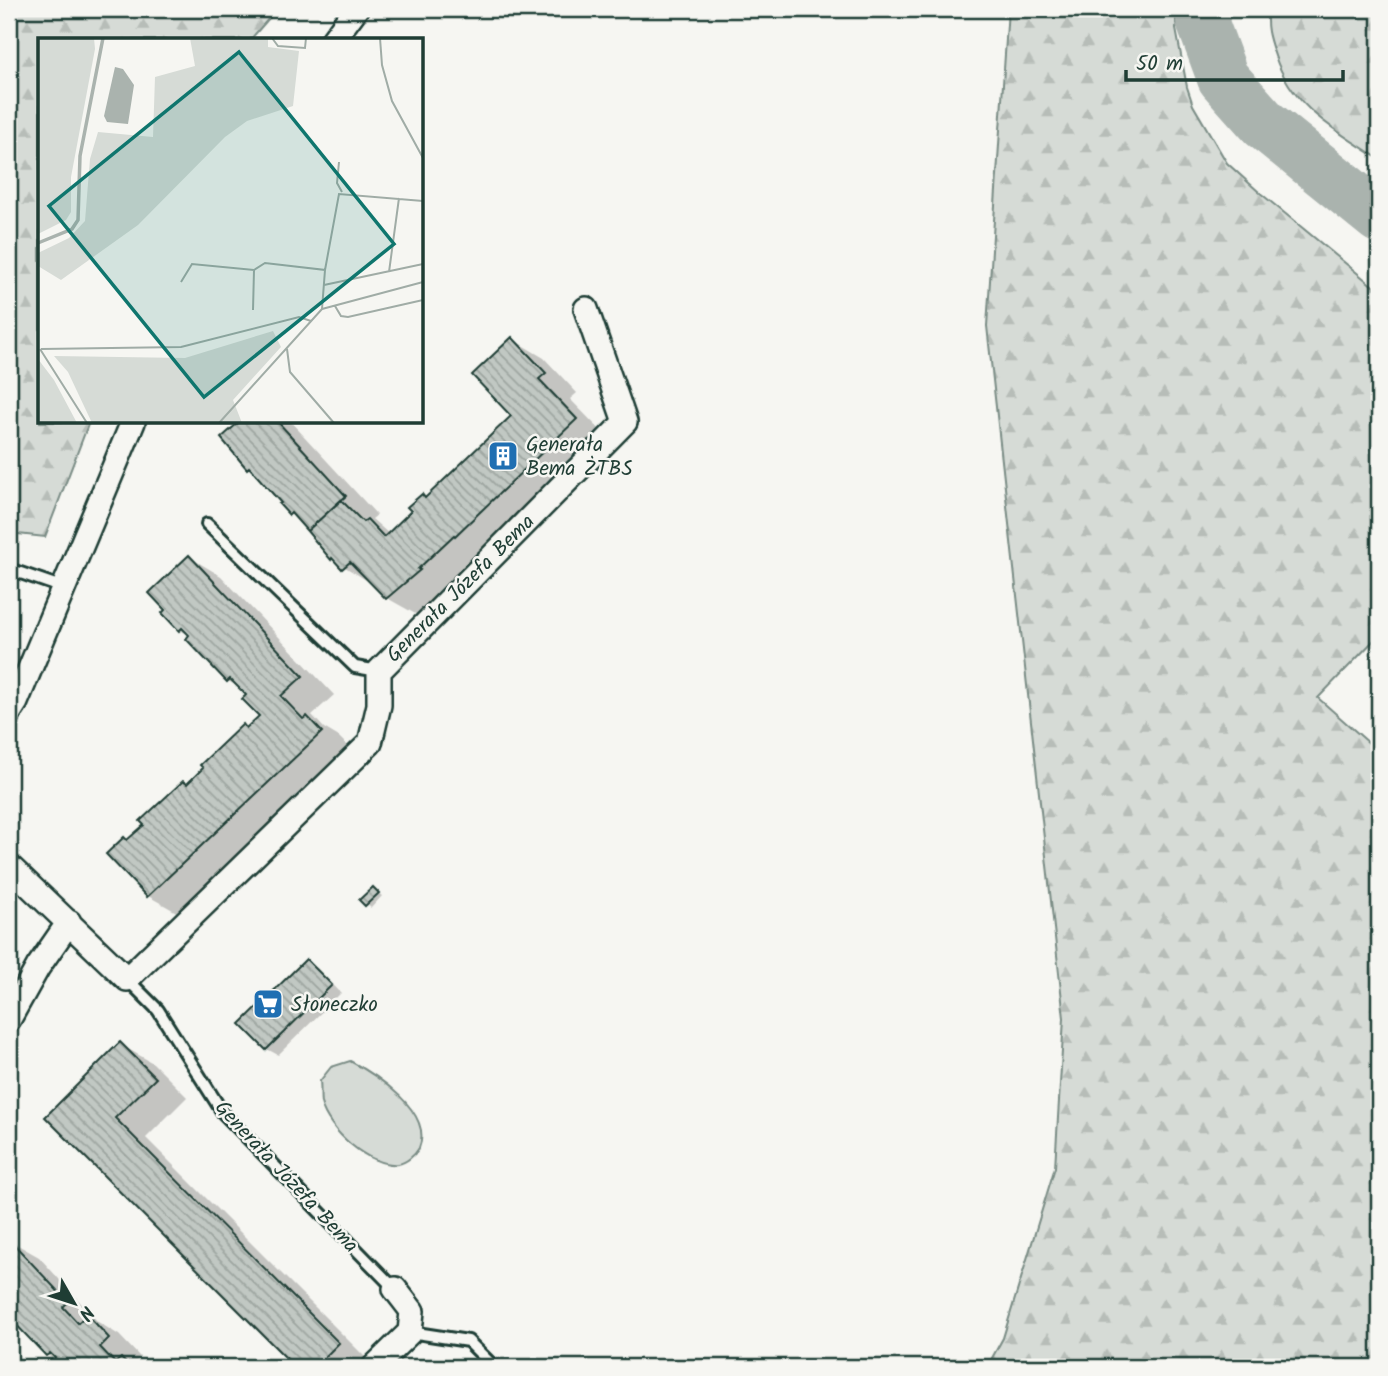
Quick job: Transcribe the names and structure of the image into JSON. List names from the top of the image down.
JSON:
{
  "streets": {
    "street": ["Generała Józefa Bema"]
  },
  "places": {
    "building": ["Generała Bema ŻTBS"],
    "supermarket": ["Słoneczko"]
  },
  "scale_bar": "50 m",
  "north": "bottom right"
}
